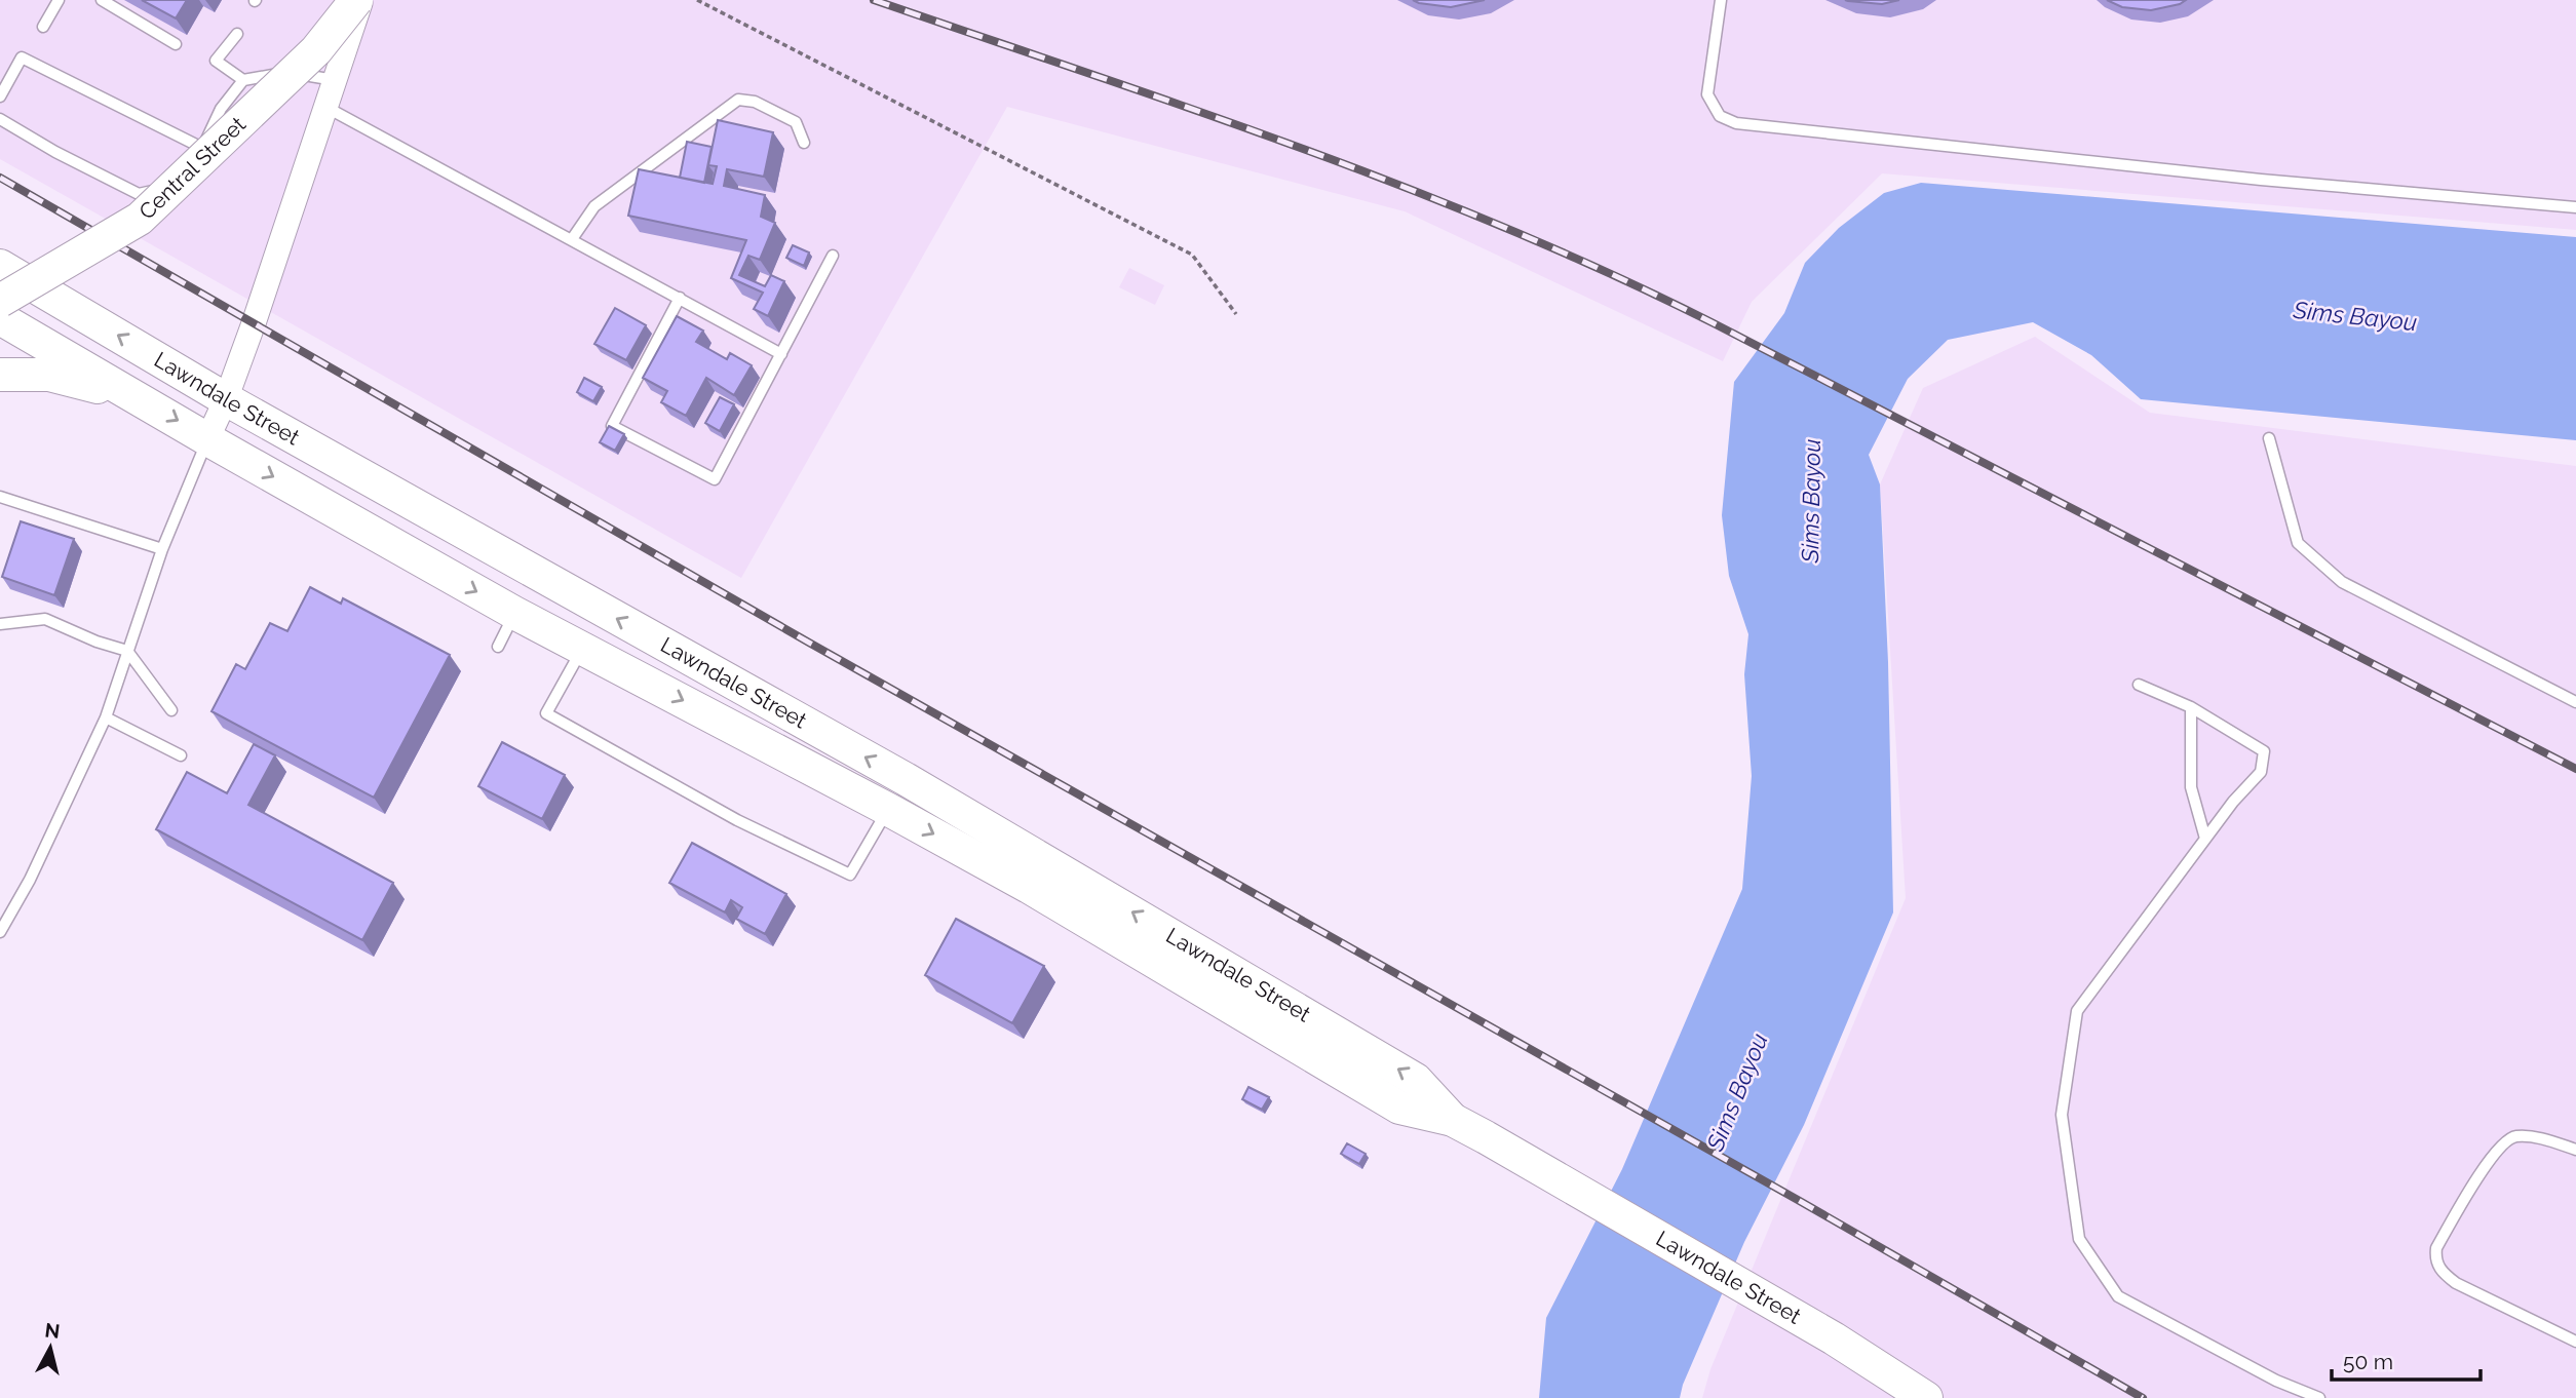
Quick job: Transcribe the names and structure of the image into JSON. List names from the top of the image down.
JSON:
{
  "streets": {
    "main road": ["Central Street", "Lawndale Street"]
  },
  "crossings": [
    ["Central Street", "Lawndale Street"]
  ],
  "water": ["Sims Bayou"],
  "scale_bar": "50 m",
  "north": "top"
}
